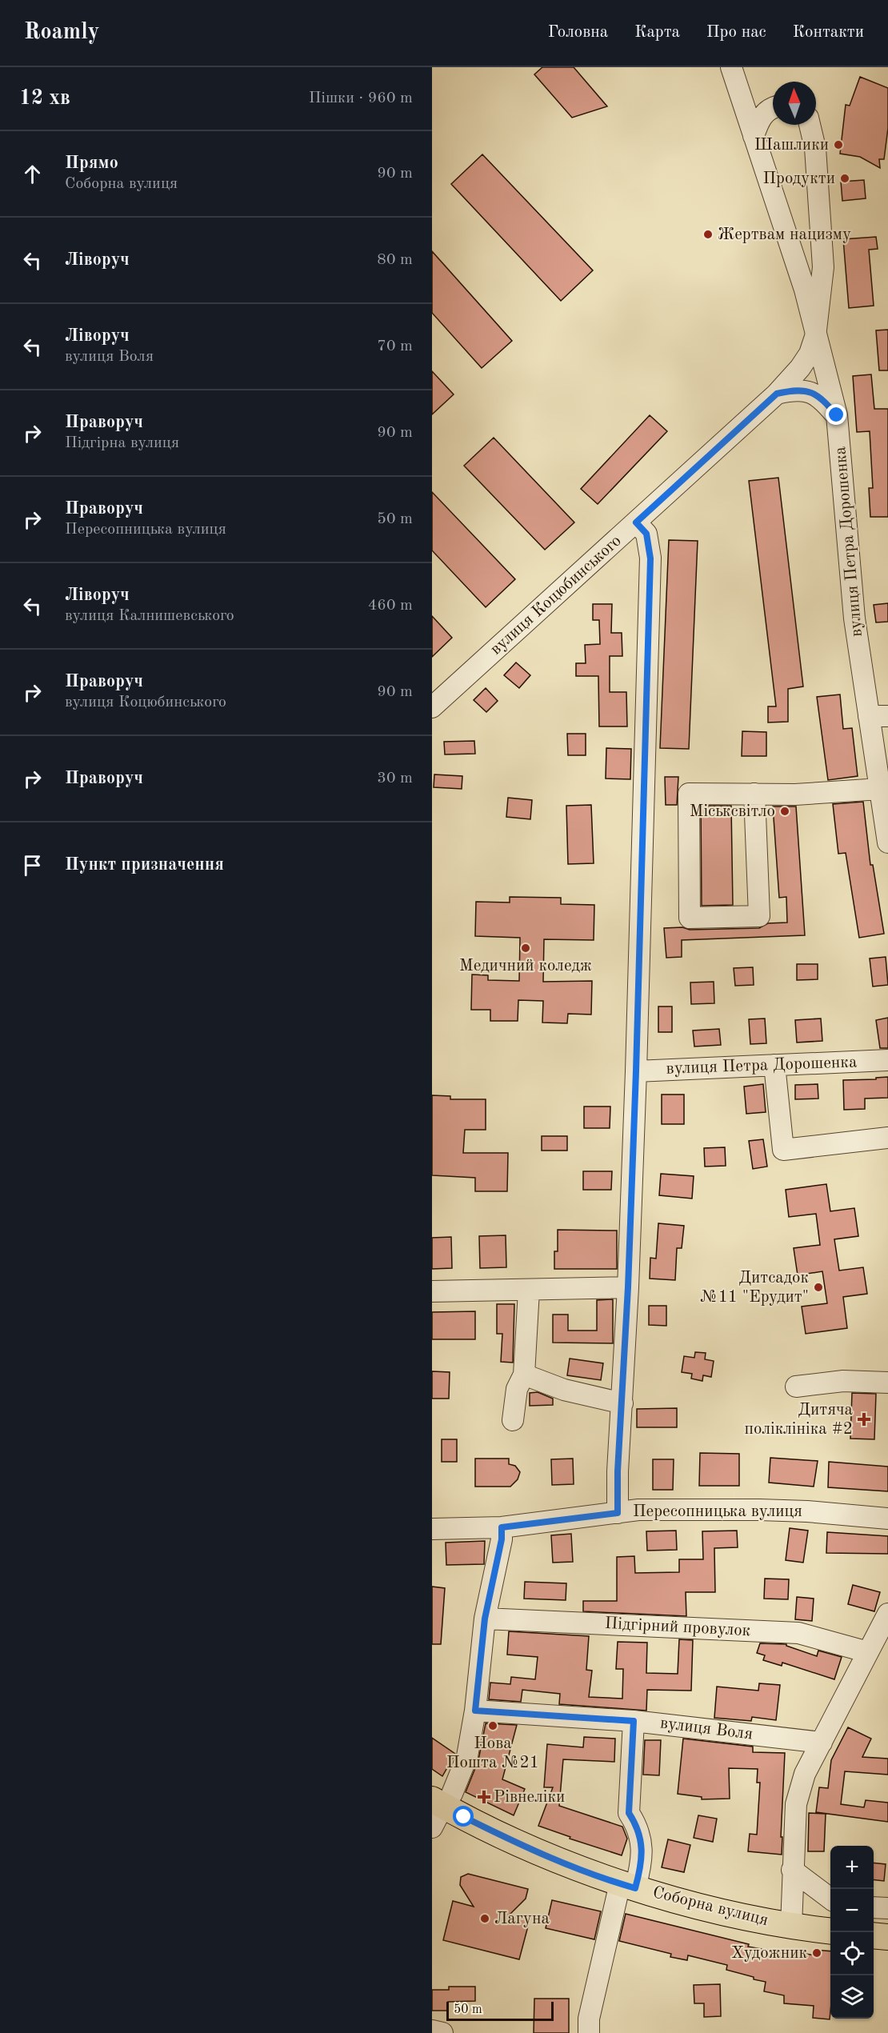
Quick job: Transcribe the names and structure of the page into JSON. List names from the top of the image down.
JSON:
{
  "streets": {
    "main road": ["Соборна вулиця"],
    "street": [
      "вулиця Петра Дорошенка",
      "вулиця Коцюбинського",
      "Пересопницька вулиця",
      "Підгірний провулок",
      "вулиця Воля"
    ]
  },
  "crossings": [
    ["вулиця Петра Дорошенка", "вулиця Коцюбинського"]
  ],
  "places": {
    "other": [
      "Шашлики",
      "Продукти",
      "Жертвам нацизму",
      "Міськсвітло",
      "Медичний коледж",
      "Дитсадок №11 \"Ерудит\"",
      "Нова Пошта №21",
      "Лагуна",
      "Художник"
    ],
    "health": ["Дитяча поліклініка #2", "Рівнеліки"]
  },
  "scale_bar": "50 m",
  "north": "top",
  "page": {
    "header": "Roamly",
    "nav": [
      "Головна",
      "Карта",
      "Про нас",
      "Контакти"
    ],
    "heading": ["12 хв", "Пішки · 960 m"],
    "list": [
      ["Прямо", "Соборна вулиця", "90 m"],
      ["Ліворуч", "80 m"],
      ["Ліворуч", "вулиця Воля", "70 m"],
      ["Праворуч", "Підгірна вулиця", "90 m"],
      ["Праворуч", "Пересопницька вулиця", "50 m"],
      ["Ліворуч", "вулиця Калнишевського", "460 m"],
      ["Праворуч", "вулиця Коцюбинського", "90 m"],
      ["Праворуч", "30 m"],
      "Пункт призначення"
    ],
    "map_buttons": ["+", "−"],
    "scale": "50 m"
  }
}
